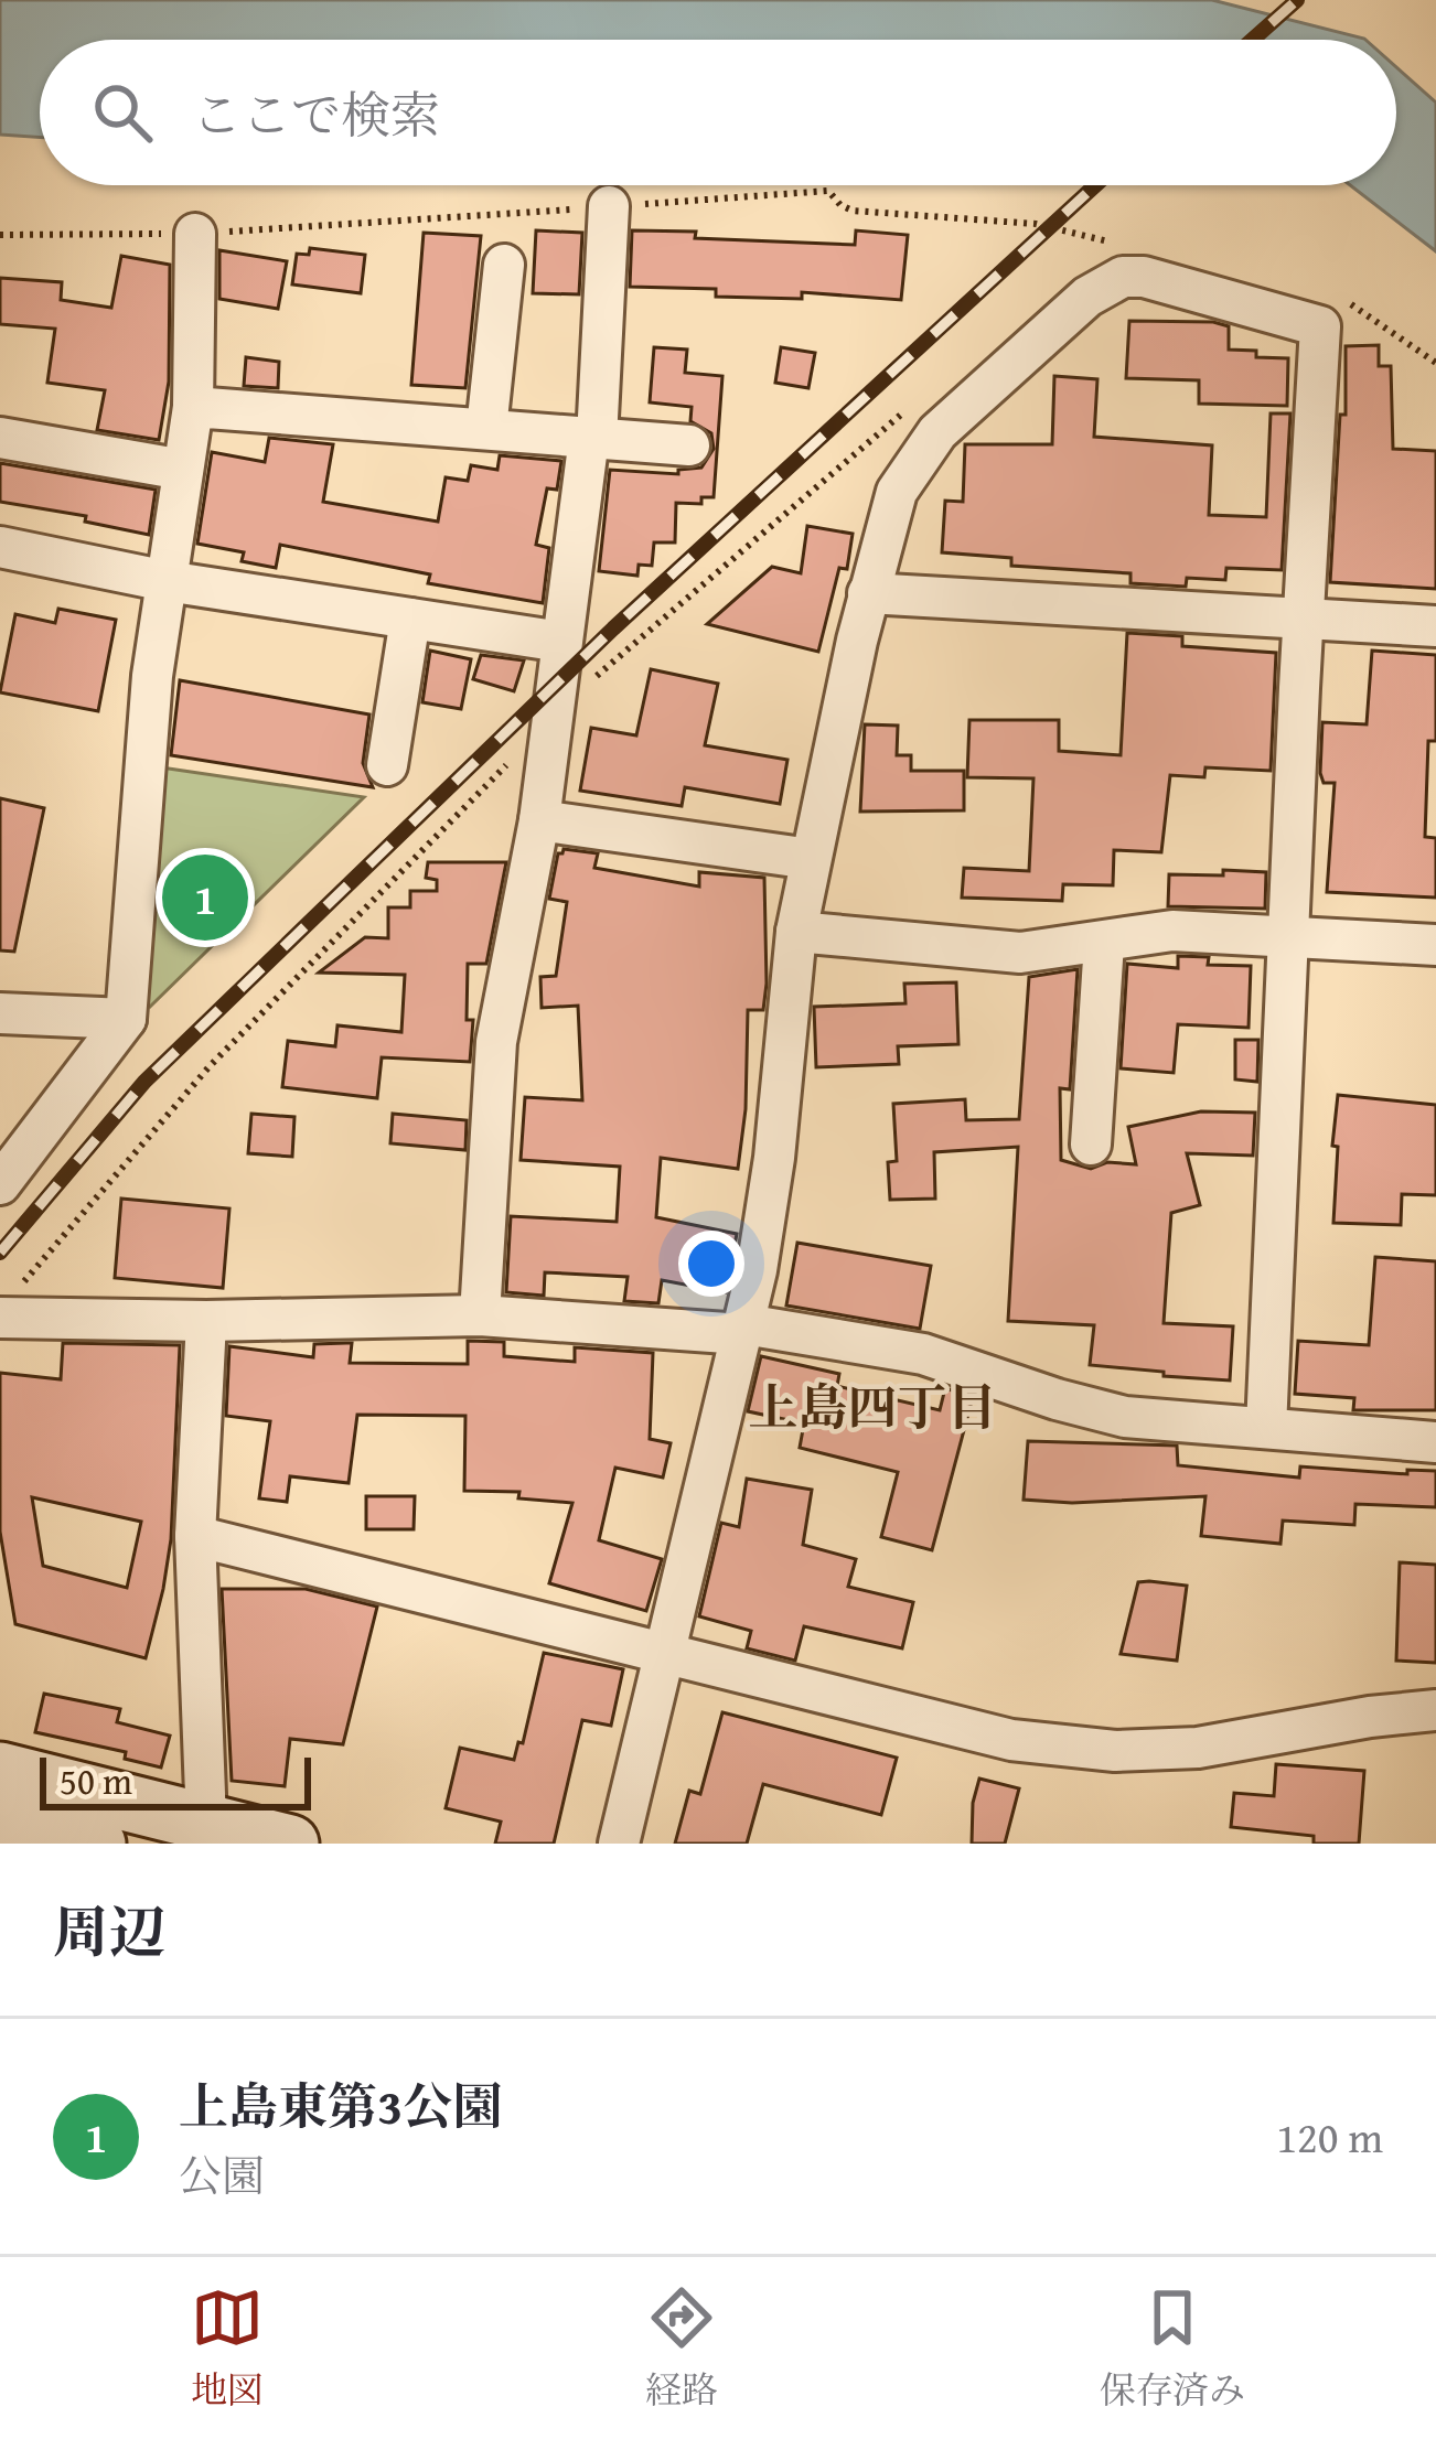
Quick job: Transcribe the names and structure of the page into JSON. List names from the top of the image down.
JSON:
{
  "districts": ["上島四丁目"],
  "scale_bar": "50 m",
  "page": {
    "search": "ここで検索",
    "pins": "1",
    "scale": "50 m",
    "heading": "周辺",
    "list": [
      {
        "mark": "1",
        "name": "上島東第3公園",
        "note": "公園",
        "value": "120 m"
      }
    ],
    "nav": ["地図", "経路", "保存済み"]
  }
}
